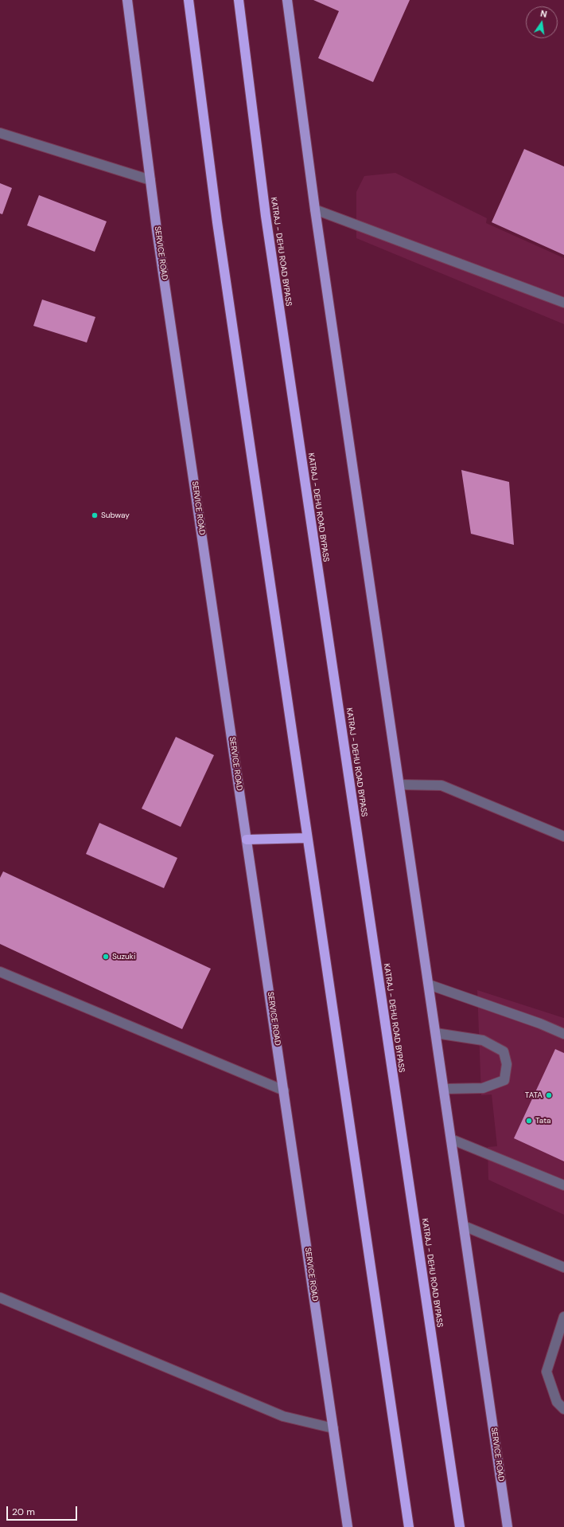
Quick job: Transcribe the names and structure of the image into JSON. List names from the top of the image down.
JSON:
{
  "streets": {
    "highway": ["KATRAJ - DEHU ROAD BYPASS"],
    "main road": ["SERVICE ROAD"]
  },
  "places": [
    "Subway",
    "Suzuki",
    "TATA",
    "Tata"
  ],
  "scale_bar": "20 m",
  "north": "top"
}
